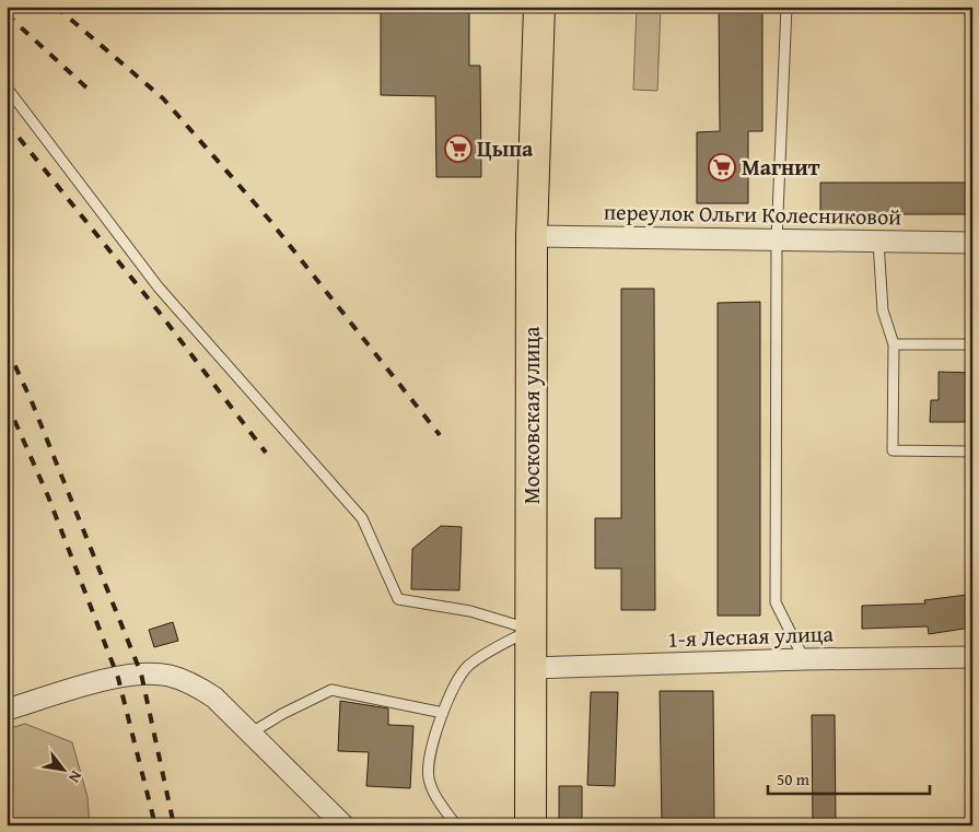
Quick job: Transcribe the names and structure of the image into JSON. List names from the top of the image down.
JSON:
{
  "streets": {
    "main road": ["Московская улица"],
    "street": ["переулок Ольги Колесниковой", "1-я Лесная улица"]
  },
  "crossings": [
    ["переулок Ольги Колесниковой", "Московская улица"],
    ["Московская улица", "1-я Лесная улица"]
  ],
  "places": {
    "supermarket": ["Цыпа", "Магнит"]
  },
  "scale_bar": "50 m",
  "north": "bottom right"
}
